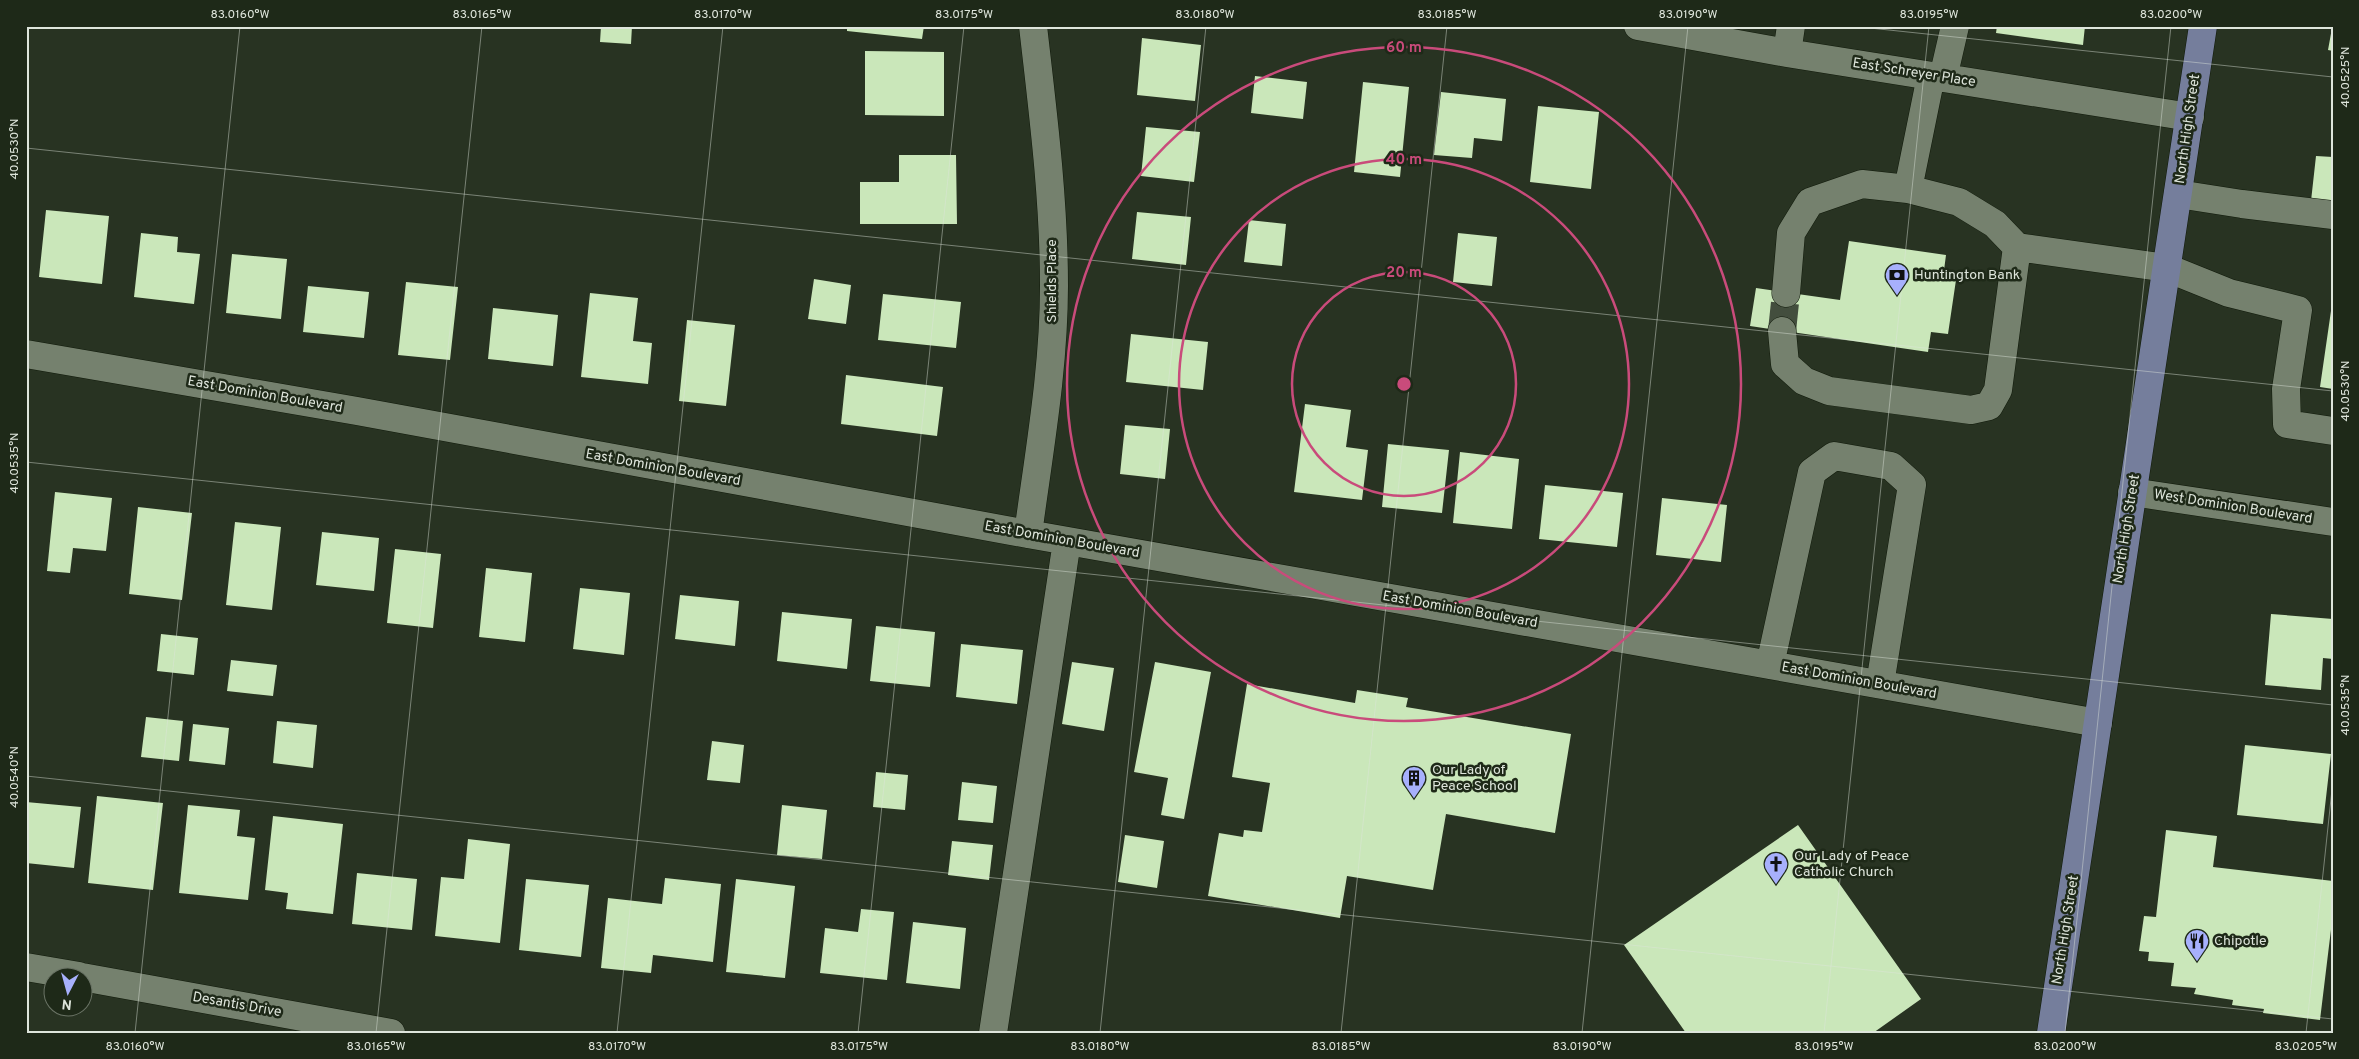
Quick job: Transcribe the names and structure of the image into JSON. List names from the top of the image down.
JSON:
{
  "streets": {
    "main road": ["North High Street"],
    "street": [
      "East Schreyer Place",
      "Shields Place",
      "East Dominion Boulevard",
      "West Dominion Boulevard",
      "Desantis Drive"
    ]
  },
  "crossings": [
    ["East Schreyer Place", "North High Street"],
    ["North High Street", "East Dominion Boulevard"],
    ["North High Street", "West Dominion Boulevard"],
    ["Shields Place", "East Dominion Boulevard"]
  ],
  "places": {
    "bank": ["Huntington Bank"],
    "building": ["Our Lady of Peace School"],
    "church": ["Our Lady of Peace Catholic Church"],
    "restaurant": ["Chipotle"]
  },
  "north": "bottom",
  "coordinates": [
    "83.0160°W",
    "83.0165°W",
    "83.0170°W",
    "83.0175°W",
    "83.0180°W",
    "83.0185°W",
    "83.0190°W",
    "83.0195°W",
    "83.0200°W",
    "40.0525°N",
    "40.0530°N",
    "40.0535°N",
    "40.0540°N",
    "83.0205°W"
  ],
  "rings": ["60 m", "40 m", "20 m"]
}
